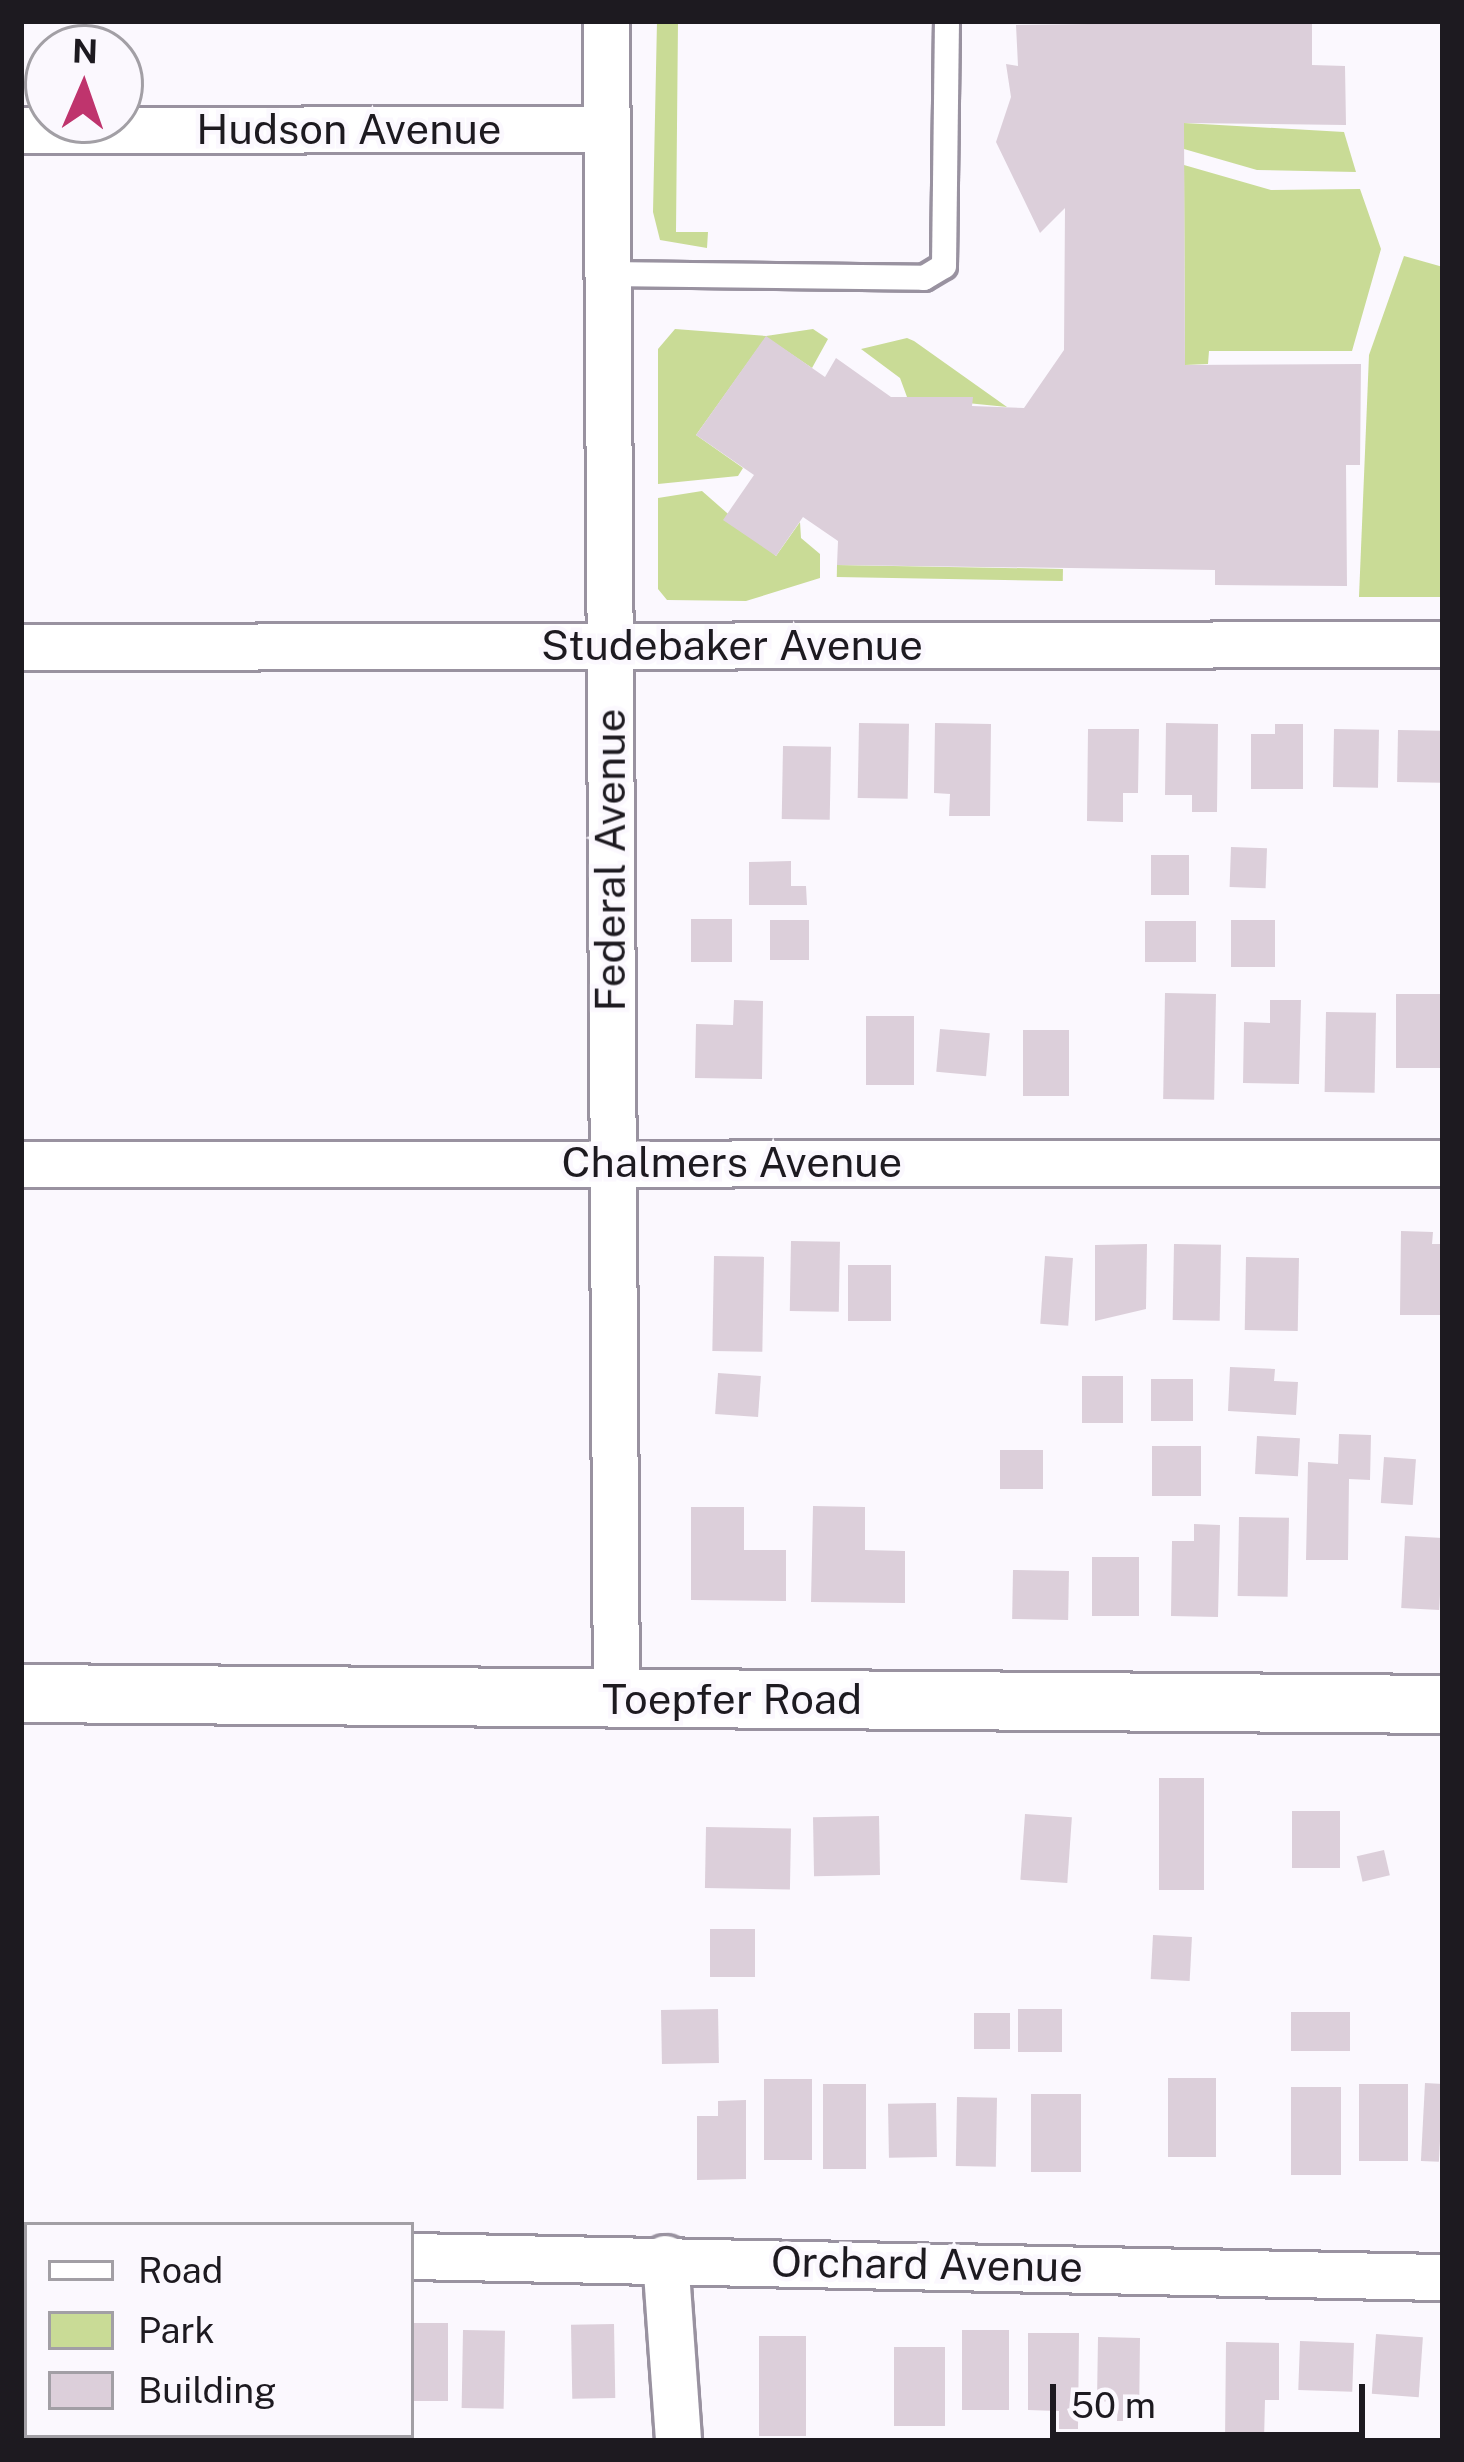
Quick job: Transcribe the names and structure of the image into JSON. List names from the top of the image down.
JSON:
{
  "streets": {
    "street": [
      "Hudson Avenue",
      "Studebaker Avenue",
      "Federal Avenue",
      "Chalmers Avenue",
      "Toepfer Road",
      "Orchard Avenue"
    ]
  },
  "crossings": [
    ["Hudson Avenue", "Federal Avenue"],
    ["Studebaker Avenue", "Federal Avenue"],
    ["Federal Avenue", "Chalmers Avenue"],
    ["Federal Avenue", "Toepfer Road"]
  ],
  "legend": ["Road", "Park", "Building"],
  "scale_bar": "50 m",
  "north": "top"
}
